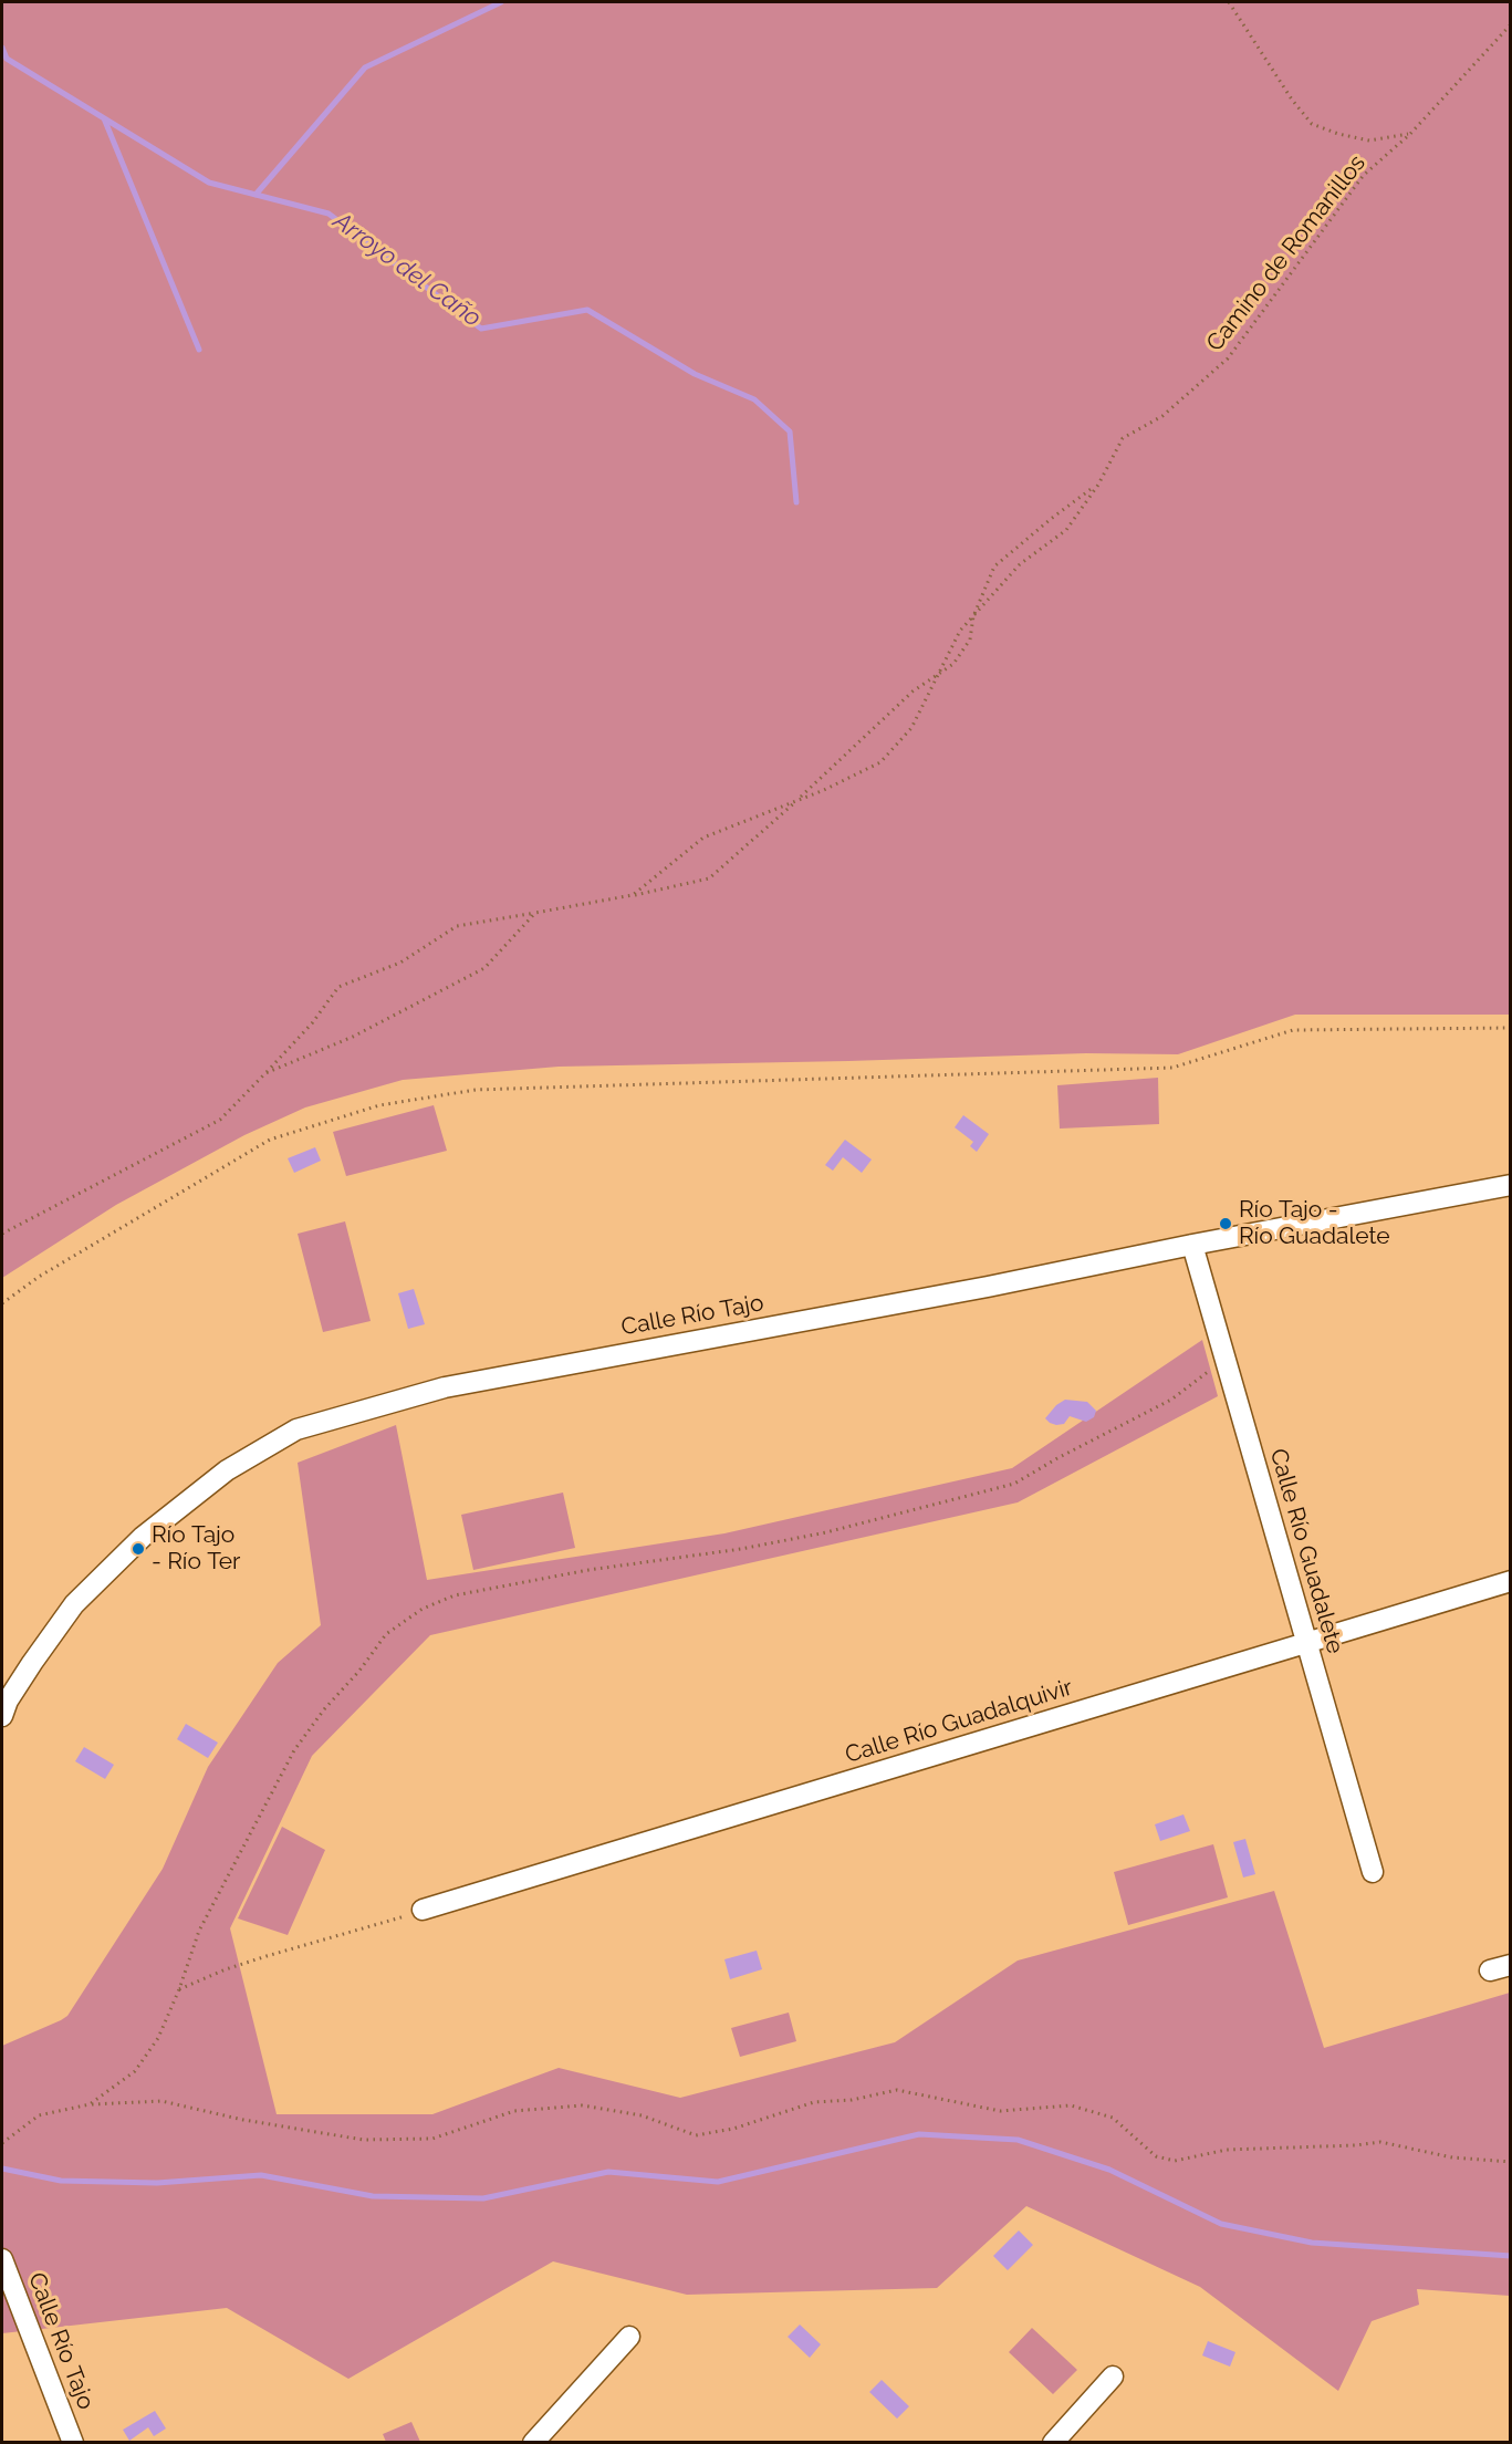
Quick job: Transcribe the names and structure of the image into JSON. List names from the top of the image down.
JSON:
{
  "streets": {
    "street": ["Calle Río Tajo", "Calle Río Guadalete", "Calle Río Guadalquivir"],
    "path": ["Camino de Romanillos"]
  },
  "crossings": [
    ["Calle Río Tajo", "Calle Río Guadalete"],
    ["Calle Río Guadalete", "Calle Río Guadalquivir"]
  ],
  "water": ["Arroyo del Caño"],
  "places": ["Río Tajo - Río Guadalete", "Río Tajo - Río Ter"]
}
